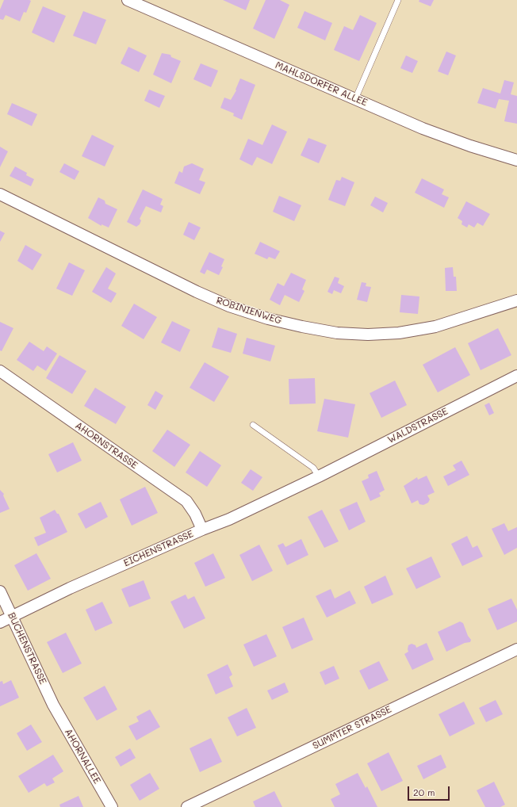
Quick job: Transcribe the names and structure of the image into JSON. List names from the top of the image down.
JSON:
{
  "streets": {
    "street": [
      "MAHLSDORFER ALLEE",
      "ROBINIENWEG",
      "WALDSTRASSE",
      "AHORNSTRASSE",
      "EICHENSTRASSE",
      "BUCHENSTRASSE",
      "SUMMTER STRASSE",
      "AHORNALLEE"
    ]
  },
  "crossings": [
    ["WALDSTRASSE", "EICHENSTRASSE"],
    ["AHORNSTRASSE", "EICHENSTRASSE"],
    ["EICHENSTRASSE", "BUCHENSTRASSE"],
    ["BUCHENSTRASSE", "AHORNALLEE"]
  ],
  "scale_bar": "20 m"
}
